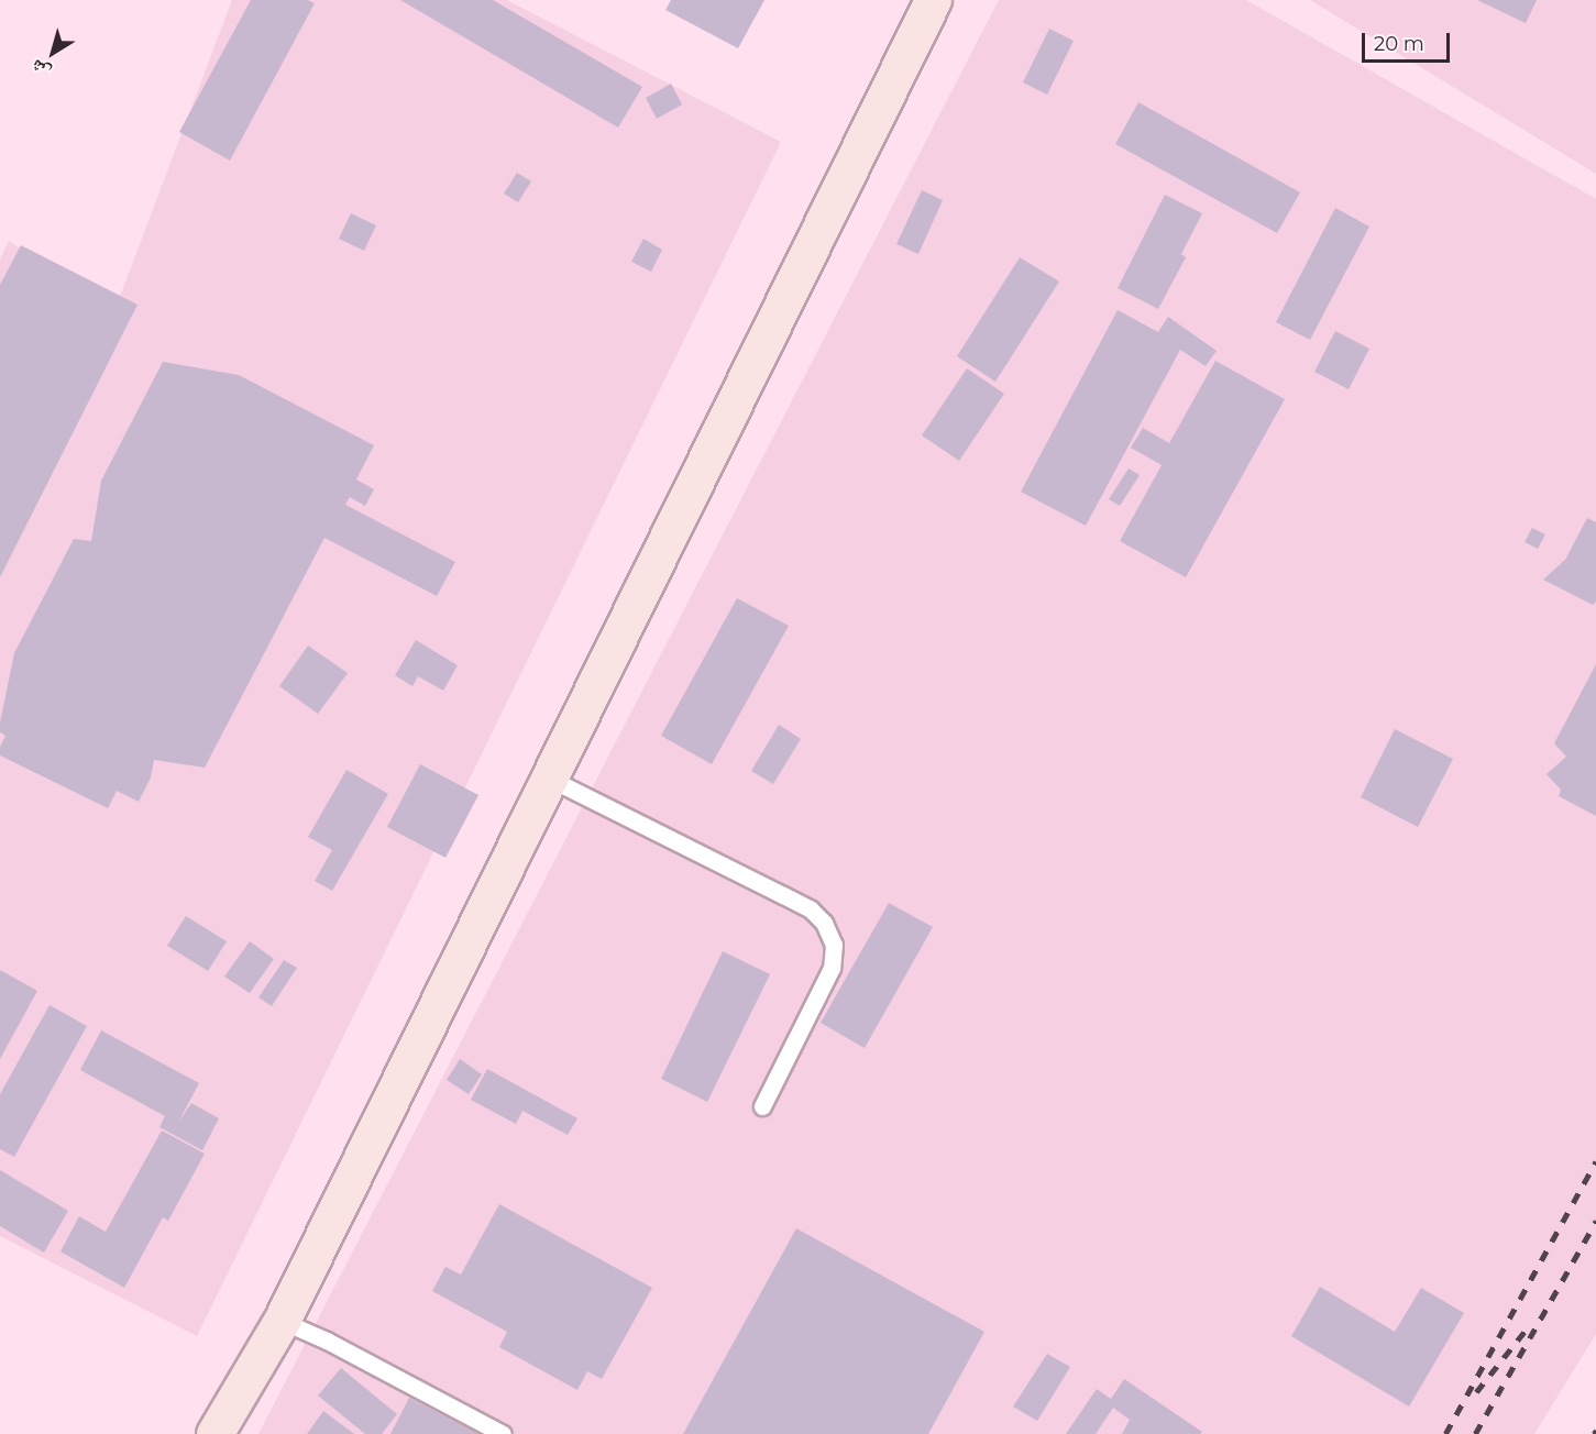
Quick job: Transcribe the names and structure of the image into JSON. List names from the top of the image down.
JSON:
{
  "scale_bar": "20 m",
  "north": "bottom left"
}
